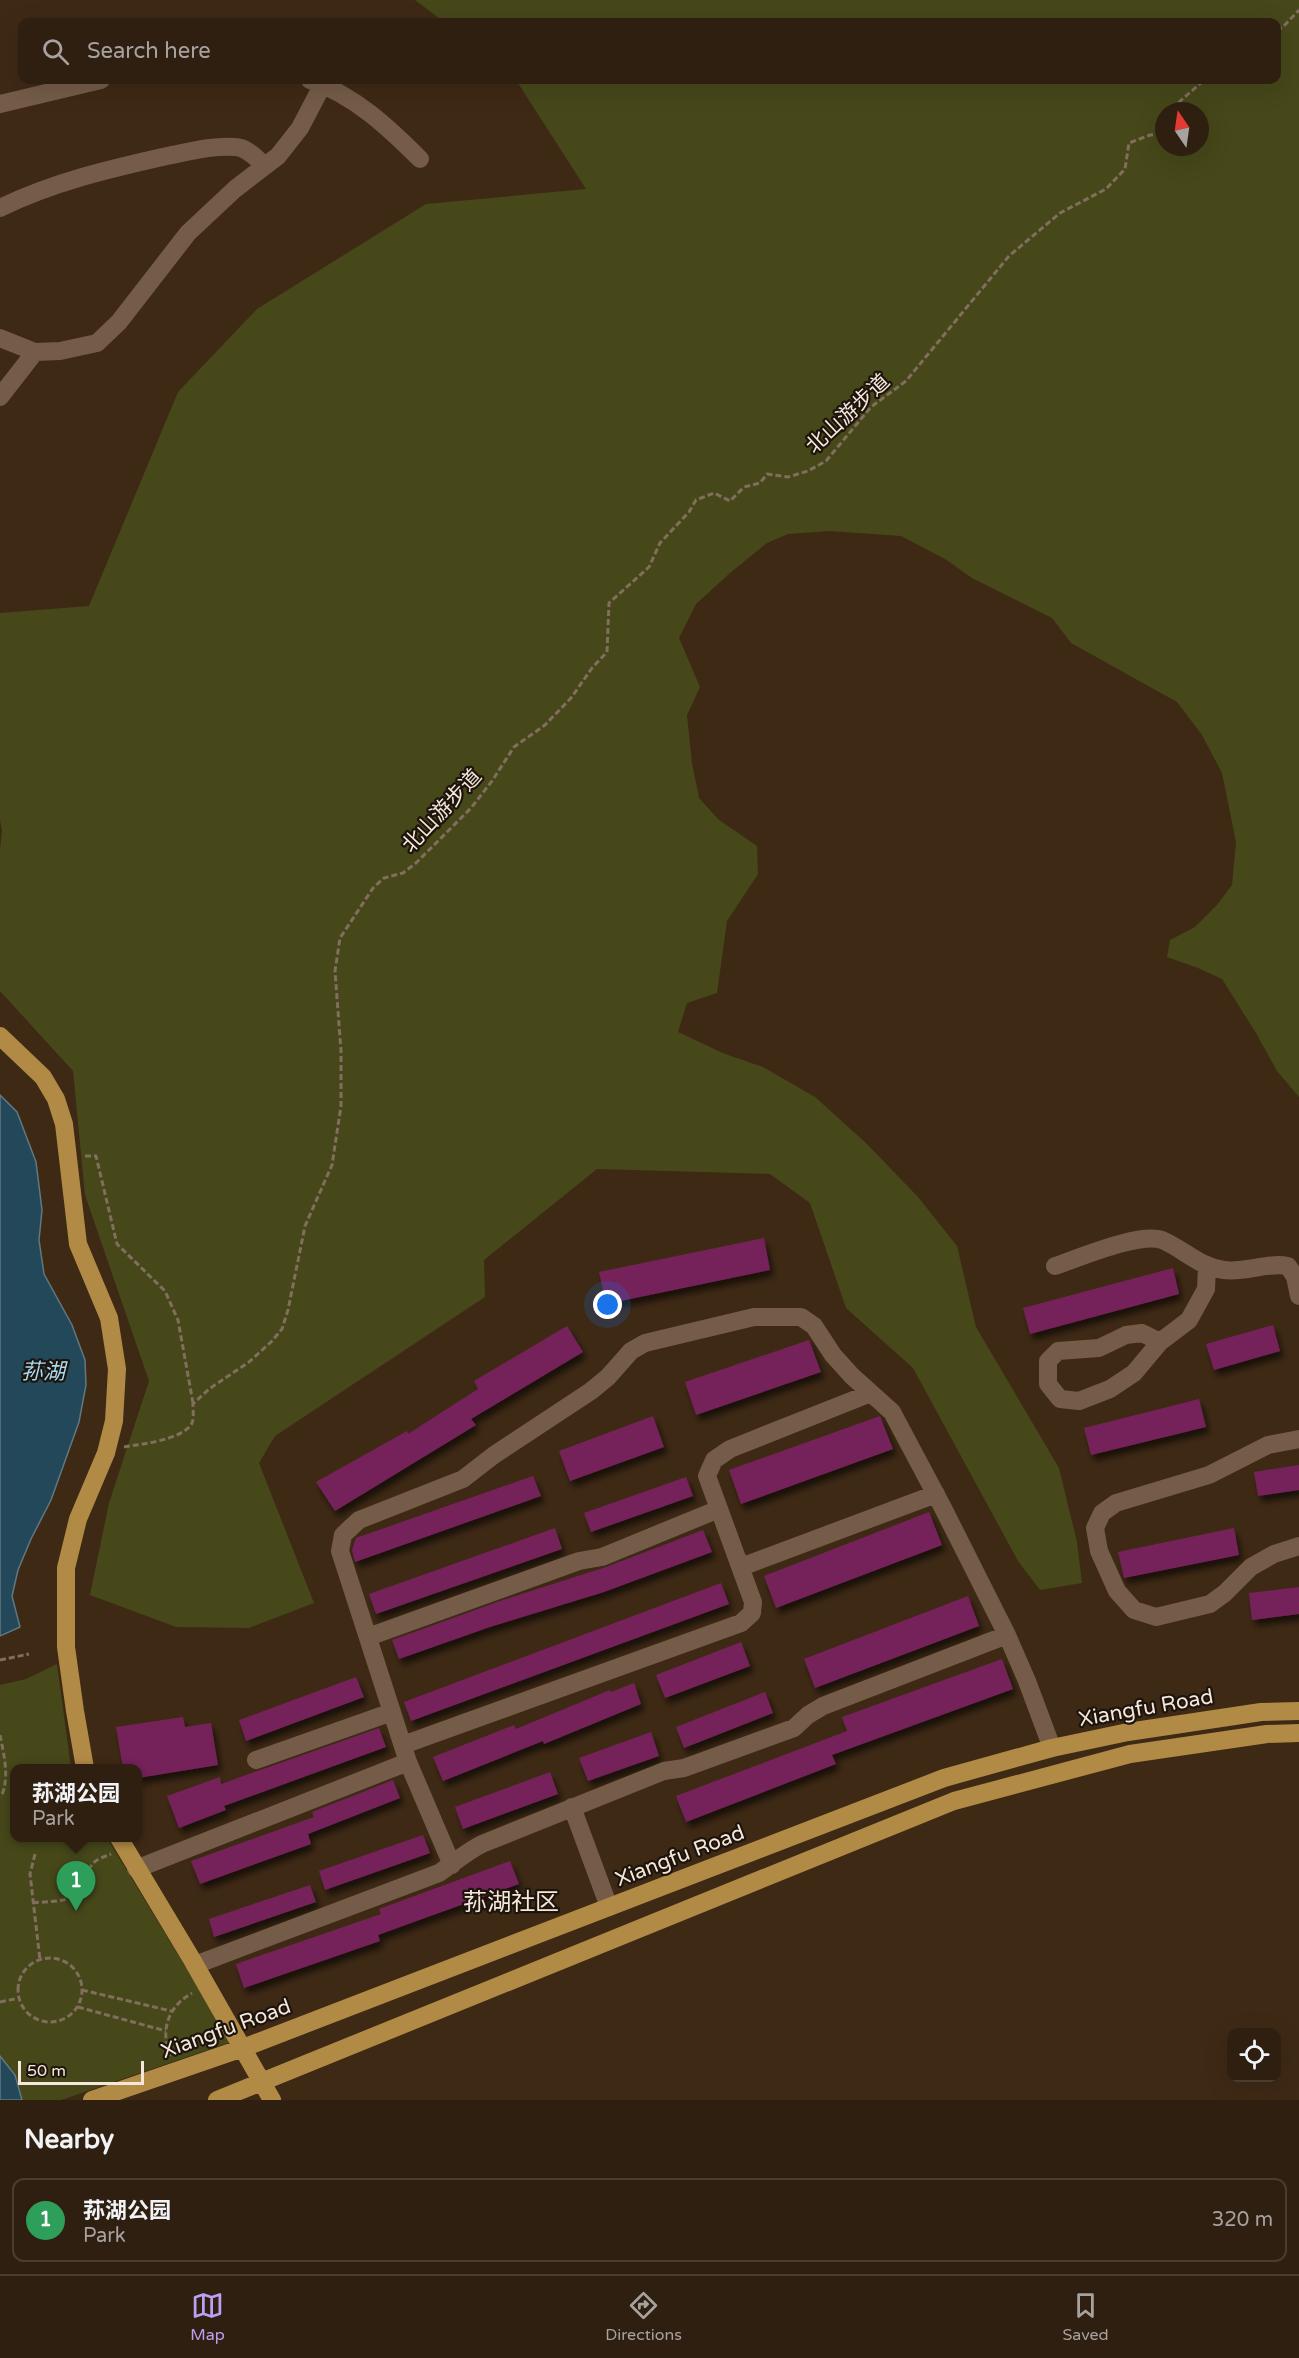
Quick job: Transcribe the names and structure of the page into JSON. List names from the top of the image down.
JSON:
{
  "streets": {
    "main road": ["Xiangfu Road"],
    "path": ["北山游步道"]
  },
  "districts": ["荪湖社区"],
  "water": ["荪湖"],
  "scale_bar": "50 m",
  "north": "top",
  "page": {
    "search": "Search here",
    "popup": ["荪湖公园", "Park"],
    "pins": "1",
    "scale": "50 m",
    "heading": "Nearby",
    "list": [
      {
        "mark": "1",
        "name": "荪湖公园",
        "note": "Park",
        "value": "320 m"
      }
    ],
    "nav": ["Map", "Directions", "Saved"]
  }
}
